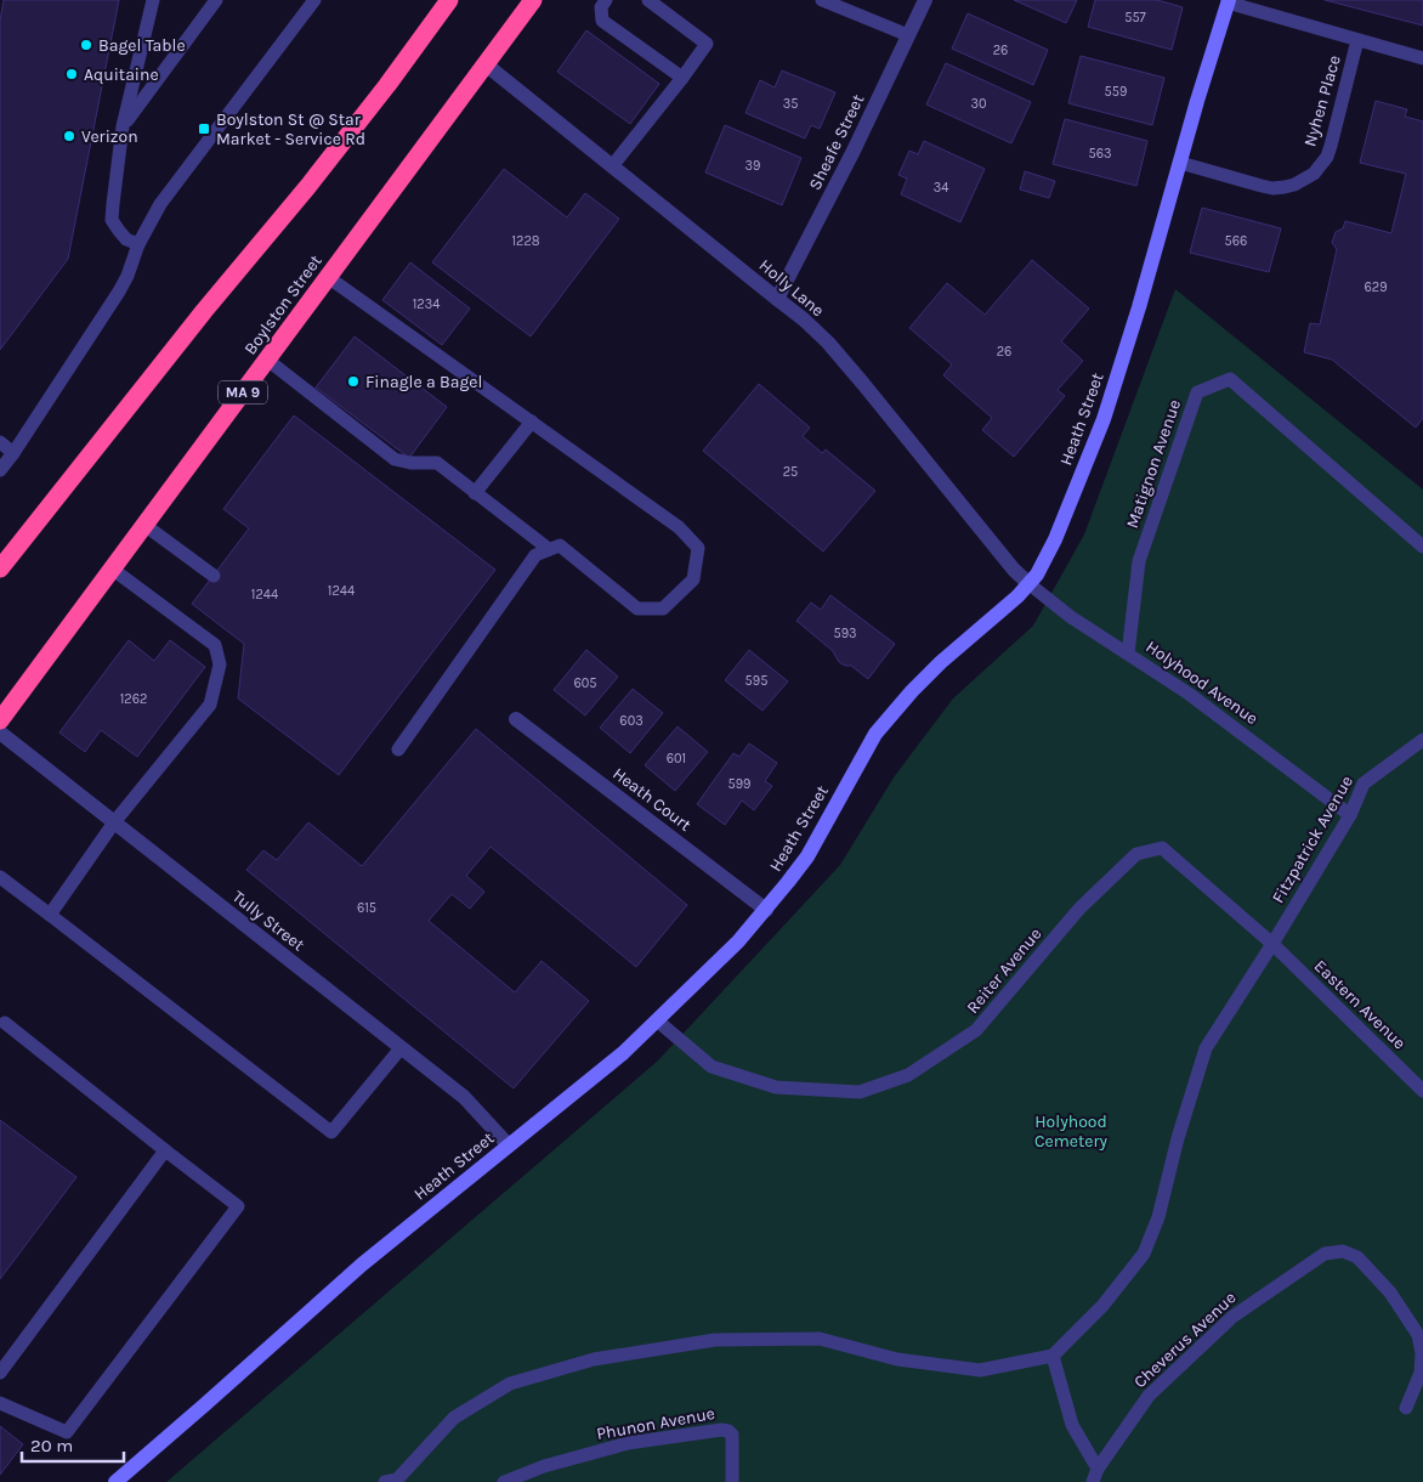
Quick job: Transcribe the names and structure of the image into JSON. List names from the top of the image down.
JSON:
{
  "streets": {
    "highway": ["Boylston Street", "MA 9"],
    "street": [
      "Sheafe Street",
      "Holly Lane",
      "Heath Street",
      "Heath Court",
      "Tully Street"
    ],
    "lane": [
      "Nyhen Place",
      "Matignon Avenue",
      "Holyhood Avenue",
      "Fitzpatrick Avenue",
      "Reiter Avenue",
      "Eastern Avenue",
      "Cheverus Avenue",
      "Phunon Avenue"
    ]
  },
  "crossings": [
    ["Nyhen Place", "Heath Street"],
    ["Sheafe Street", "Holly Lane"],
    ["Holly Lane", "Boylston Street"],
    ["Holly Lane", "Heath Street"],
    ["Holly Lane", "Holyhood Avenue"],
    ["Heath Street", "Holyhood Avenue"],
    ["Heath Street", "Heath Court"],
    ["Heath Street", "Tully Street"],
    ["Heath Street", "Reiter Avenue"],
    ["Matignon Avenue", "Holyhood Avenue"],
    ["Holyhood Avenue", "Fitzpatrick Avenue"],
    ["Fitzpatrick Avenue", "Reiter Avenue"],
    ["Fitzpatrick Avenue", "Eastern Avenue"],
    ["Reiter Avenue", "Eastern Avenue"]
  ],
  "parks": ["Holyhood Cemetery"],
  "places": {
    "other": [
      "Bagel Table",
      "Aquitaine",
      "Verizon",
      "Finagle a Bagel"
    ],
    "transit": ["Boylston St @ Star Market - Service Rd"]
  },
  "house_numbers": [
    "557",
    "26",
    "559",
    "35",
    "30",
    "563",
    "39",
    "34",
    "1228",
    "566",
    "629",
    "1234",
    "26",
    "25",
    "1244",
    "1244",
    "593",
    "595",
    "605",
    "1262",
    "603",
    "601",
    "599",
    "615"
  ],
  "scale_bar": "20 m"
}
